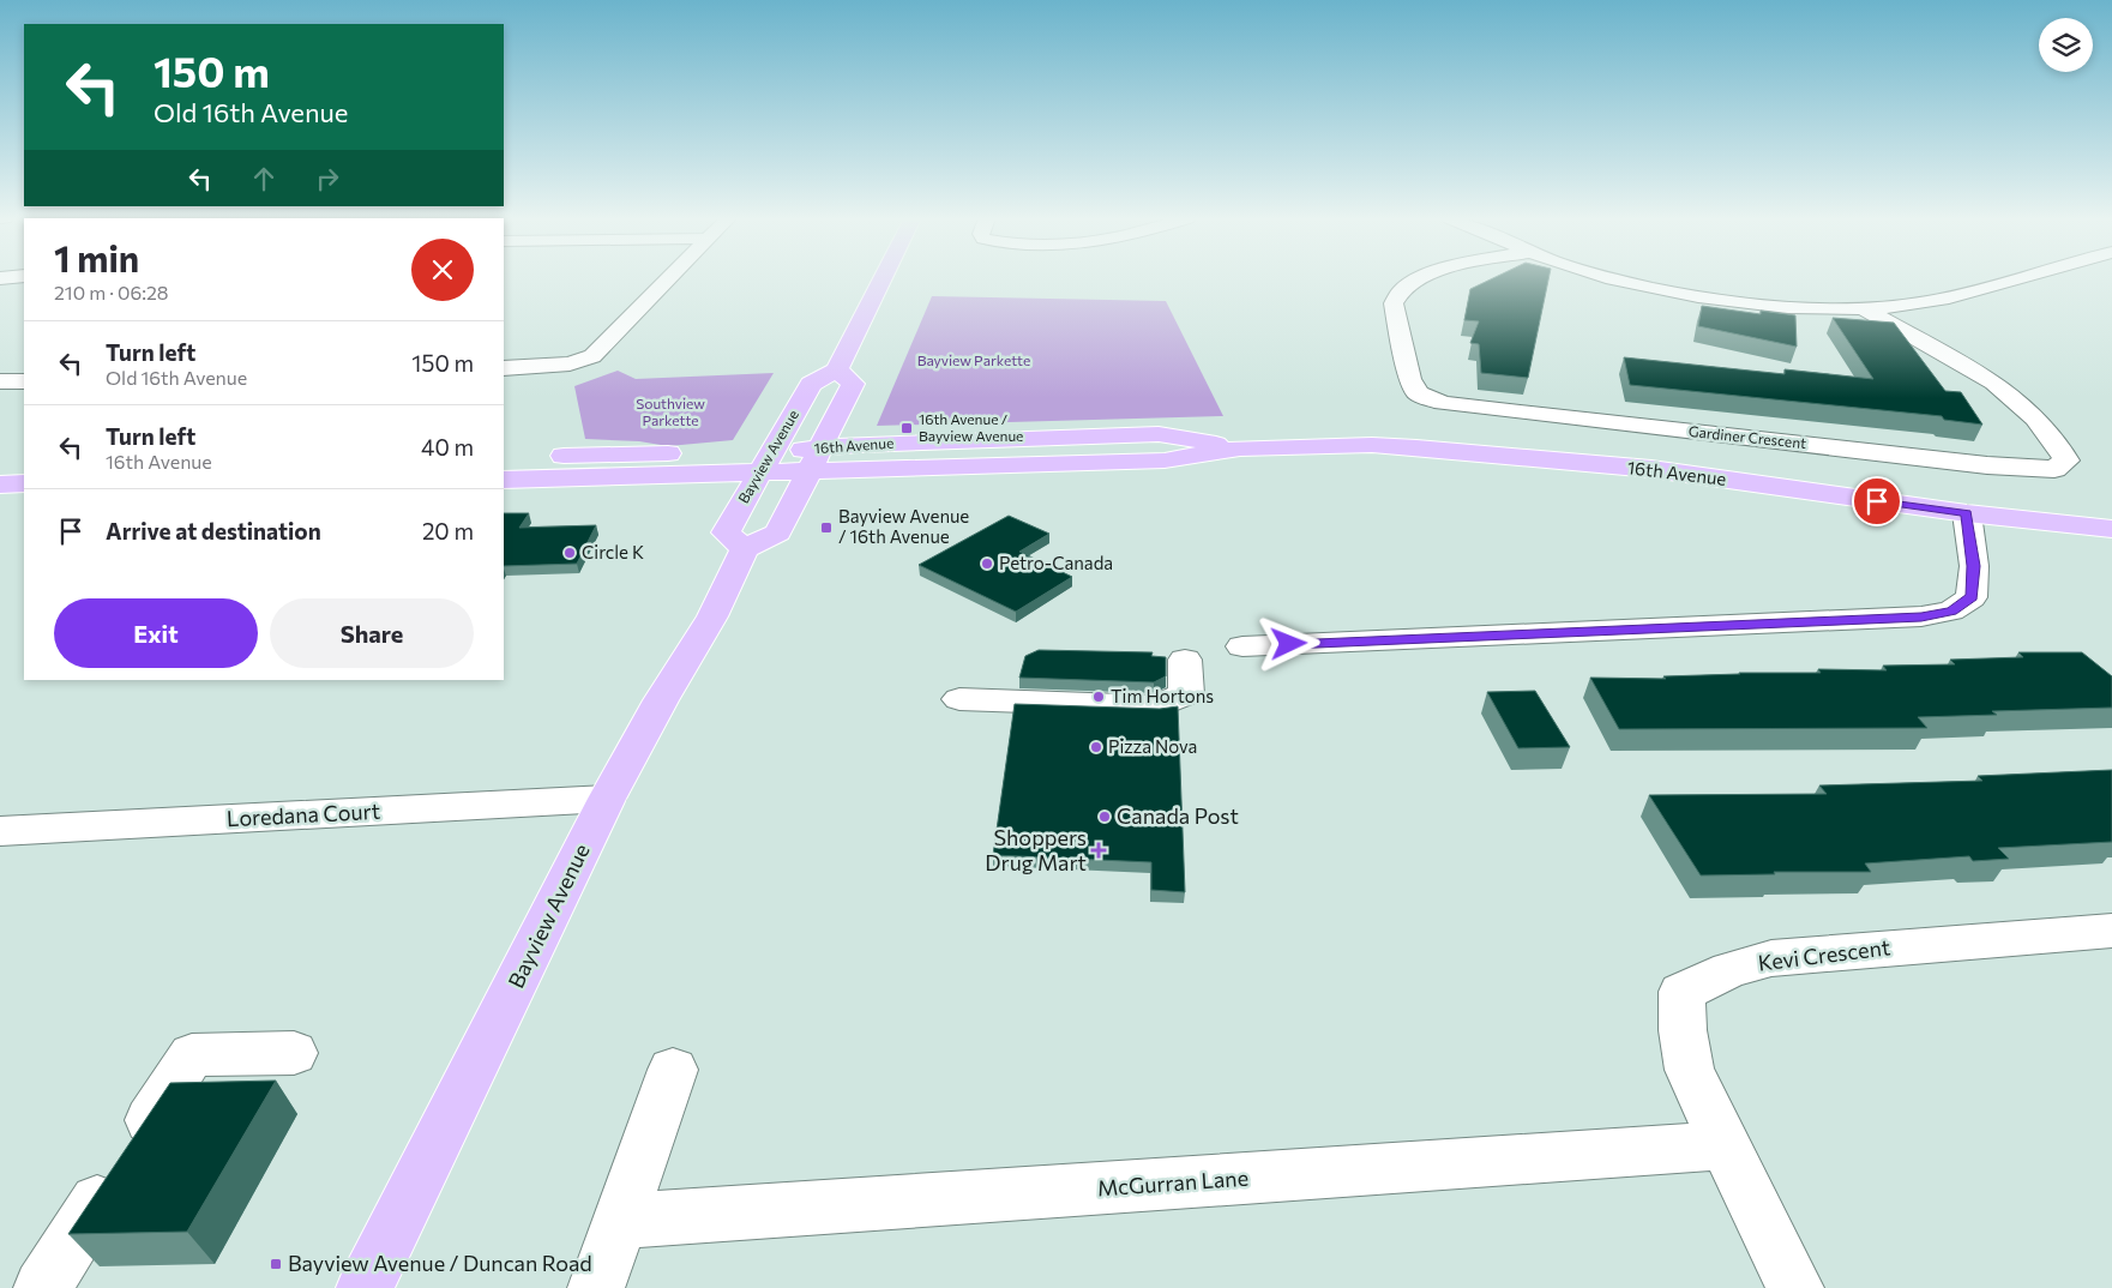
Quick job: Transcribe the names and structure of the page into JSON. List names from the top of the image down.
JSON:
{
  "streets": {
    "main road": ["16th Avenue", "Bayview Avenue"],
    "street": [
      "Gardiner Crescent",
      "Loredana Court",
      "Kevi Crescent",
      "McGurran Lane"
    ]
  },
  "crossings": [
    ["16th Avenue", "Bayview Avenue"],
    ["Bayview Avenue", "Loredana Court"],
    ["Kevi Crescent", "McGurran Lane"]
  ],
  "parks": ["Bayview Parkette", "Southview Parkette"],
  "places": {
    "transit": ["16th Avenue / Bayview Avenue", "Bayview Avenue / 16th Avenue", "Bayview Avenue / Duncan Road"],
    "other": [
      "Circle K",
      "Petro-Canada",
      "Tim Hortons",
      "Pizza Nova",
      "Canada Post"
    ],
    "health": ["Shoppers Drug Mart"]
  },
  "page": {
    "turn": ["150 m", "Old 16th Avenue"],
    "heading": ["1 min", "210 m · 06:28"],
    "list": [
      {
        "name": "Turn left",
        "note": "Old 16th Avenue",
        "value": "150 m"
      },
      {
        "name": "Turn left",
        "note": "16th Avenue",
        "value": "40 m"
      },
      {
        "name": "Arrive at destination",
        "value": "20 m"
      }
    ],
    "buttons": ["Exit", "Share"]
  }
}
